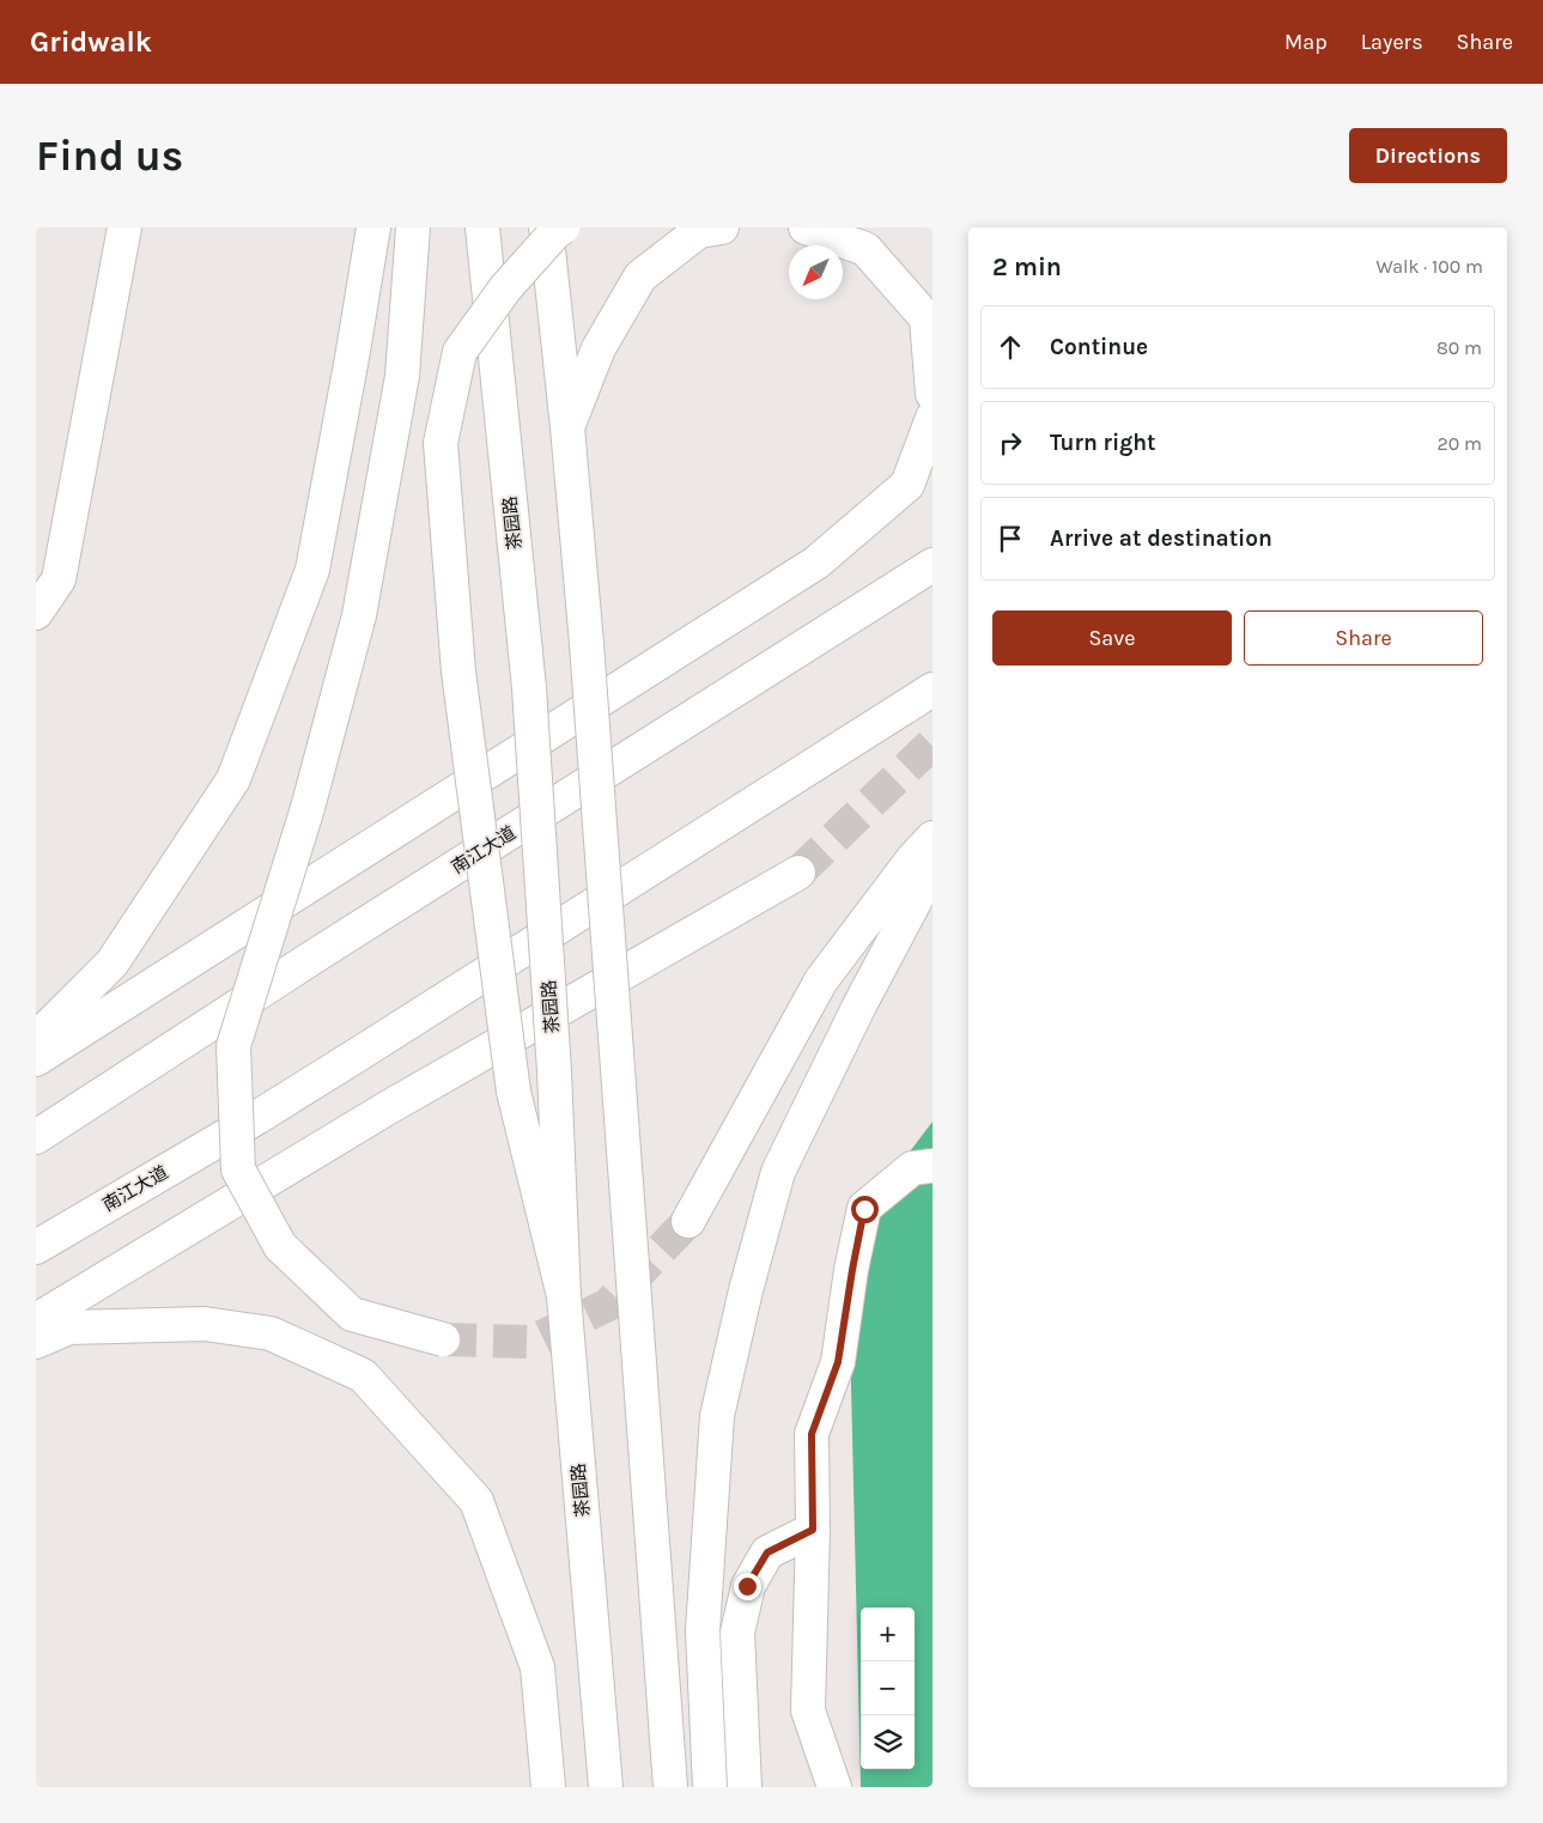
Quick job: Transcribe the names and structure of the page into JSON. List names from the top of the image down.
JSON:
{
  "streets": {
    "main road": ["茶园路", "南江大道"]
  },
  "north": "bottom left",
  "page": {
    "header": "Gridwalk",
    "nav": ["Map", "Layers", "Share"],
    "buttons": [
      "Directions",
      ["Save", "Share"]
    ],
    "title": "Find us",
    "heading": ["2 min", "Walk · 100 m"],
    "list": [
      ["Continue", "80 m"],
      ["Turn right", "20 m"],
      "Arrive at destination"
    ],
    "map_buttons": ["+", "−"]
  }
}
